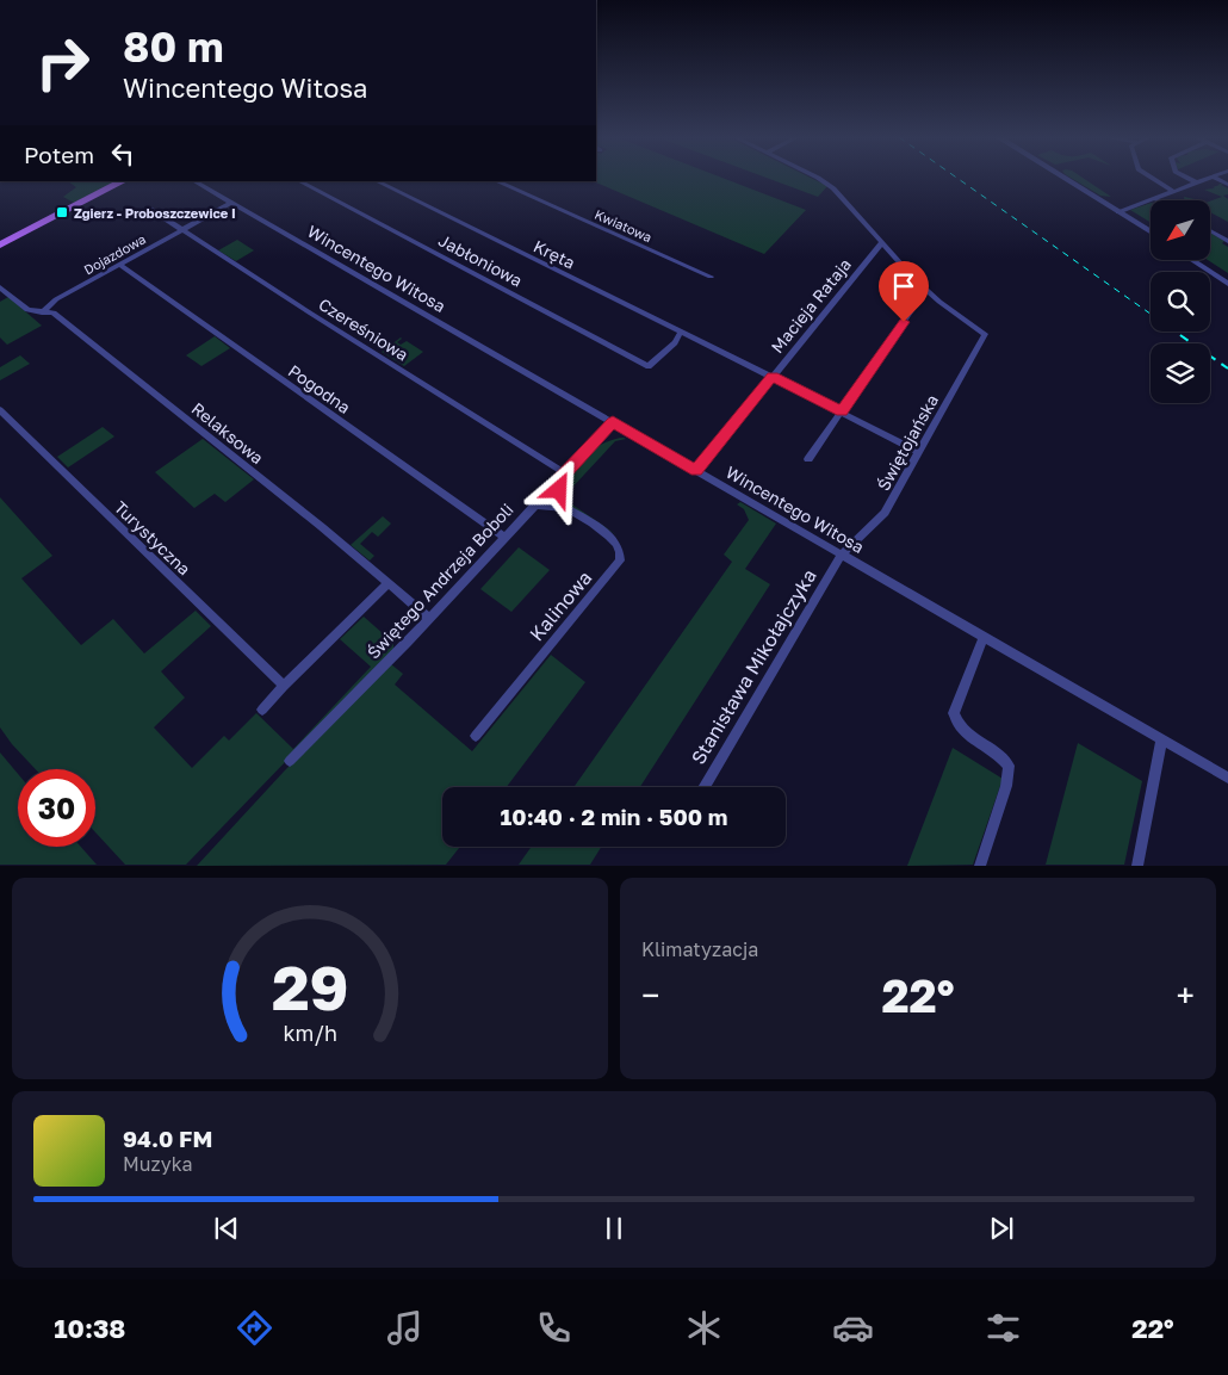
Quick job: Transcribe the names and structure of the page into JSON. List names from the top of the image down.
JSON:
{
  "streets": {
    "street": [
      "Kwiatowa",
      "Dojazdowa",
      "Kręta",
      "Jabłoniowa",
      "Wincentego Witosa",
      "Macieja Rataja",
      "Czereśniowa",
      "Pogodna",
      "Relaksowa",
      "Świętojańska",
      "Turystyczna",
      "Świętego Andrzeja Boboli",
      "Kalinowa",
      "Stanisława Mikołajczyka"
    ]
  },
  "crossings": [
    ["Dojazdowa", "Wincentego Witosa"],
    ["Dojazdowa", "Czereśniowa"],
    ["Dojazdowa", "Pogodna"],
    ["Dojazdowa", "Relaksowa"],
    ["Kręta", "Jabłoniowa"],
    ["Kręta", "Macieja Rataja"],
    ["Kręta", "Świętojańska"],
    ["Wincentego Witosa", "Macieja Rataja"],
    ["Wincentego Witosa", "Świętojańska"],
    ["Wincentego Witosa", "Świętego Andrzeja Boboli"],
    ["Wincentego Witosa", "Stanisława Mikołajczyka"],
    ["Czereśniowa", "Świętego Andrzeja Boboli"],
    ["Pogodna", "Świętego Andrzeja Boboli"],
    ["Relaksowa", "Świętego Andrzeja Boboli"],
    ["Świętojańska", "Stanisława Mikołajczyka"],
    ["Świętego Andrzeja Boboli", "Kalinowa"]
  ],
  "places": {
    "transit": ["Zgierz - Proboszczewice I"]
  },
  "north": "bottom left",
  "page": {
    "turn": ["80 m", "Wincentego Witosa"],
    "then": "Potem",
    "limit": "30",
    "trip": "10:40 · 2 min · 500 m",
    "tile": "Klimatyzacja",
    "heat": ["−", "22°", "+"],
    "song": ["94.0 FM", "Muzyka"],
    "tabs": ["10:38", "22°"],
    "gauge": ["29", "km/h"]
  }
}
